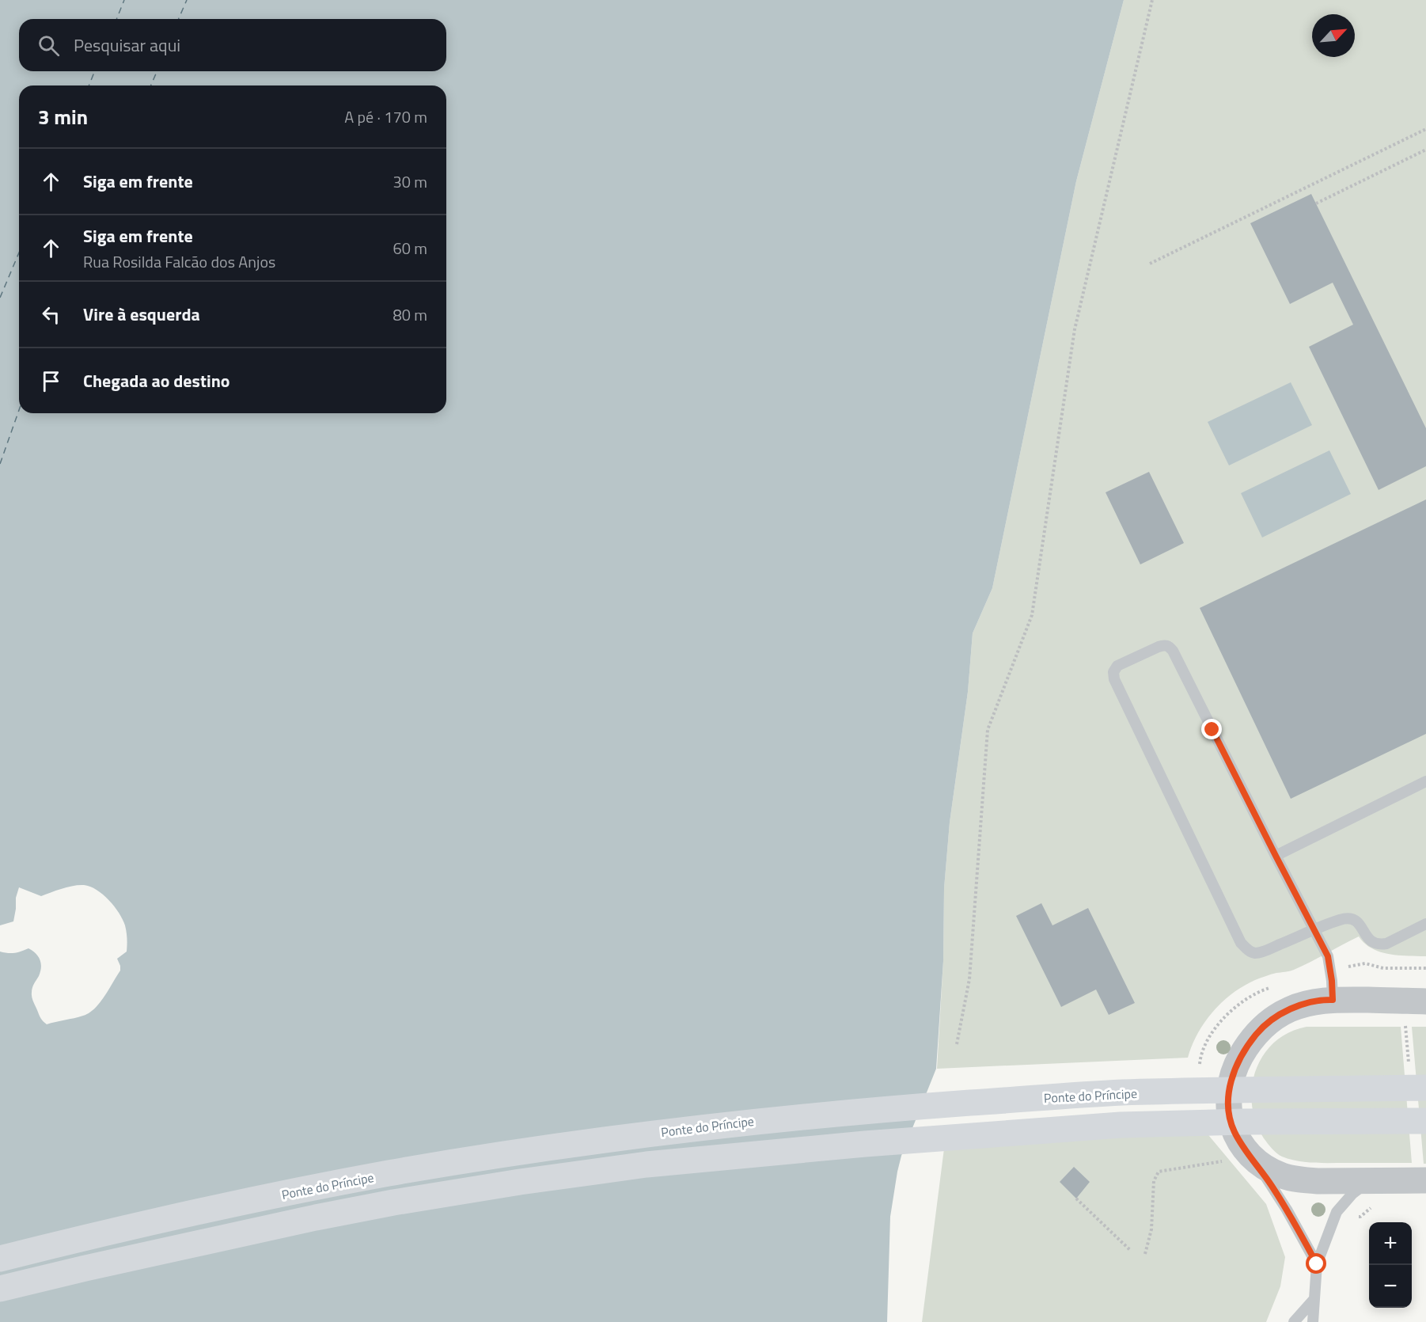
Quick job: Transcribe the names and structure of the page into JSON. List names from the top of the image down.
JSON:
{
  "streets": {
    "main road": ["Ponte do Príncipe"]
  },
  "north": "top right",
  "page": {
    "search": "Pesquisar aqui",
    "heading": ["3 min", "A pé · 170 m"],
    "list": [
      ["Siga em frente", "30 m"],
      ["Siga em frente", "Rua Rosilda Falcão dos Anjos", "60 m"],
      ["Vire à esquerda", "80 m"],
      "Chegada ao destino"
    ],
    "map_buttons": ["+", "−"]
  }
}
